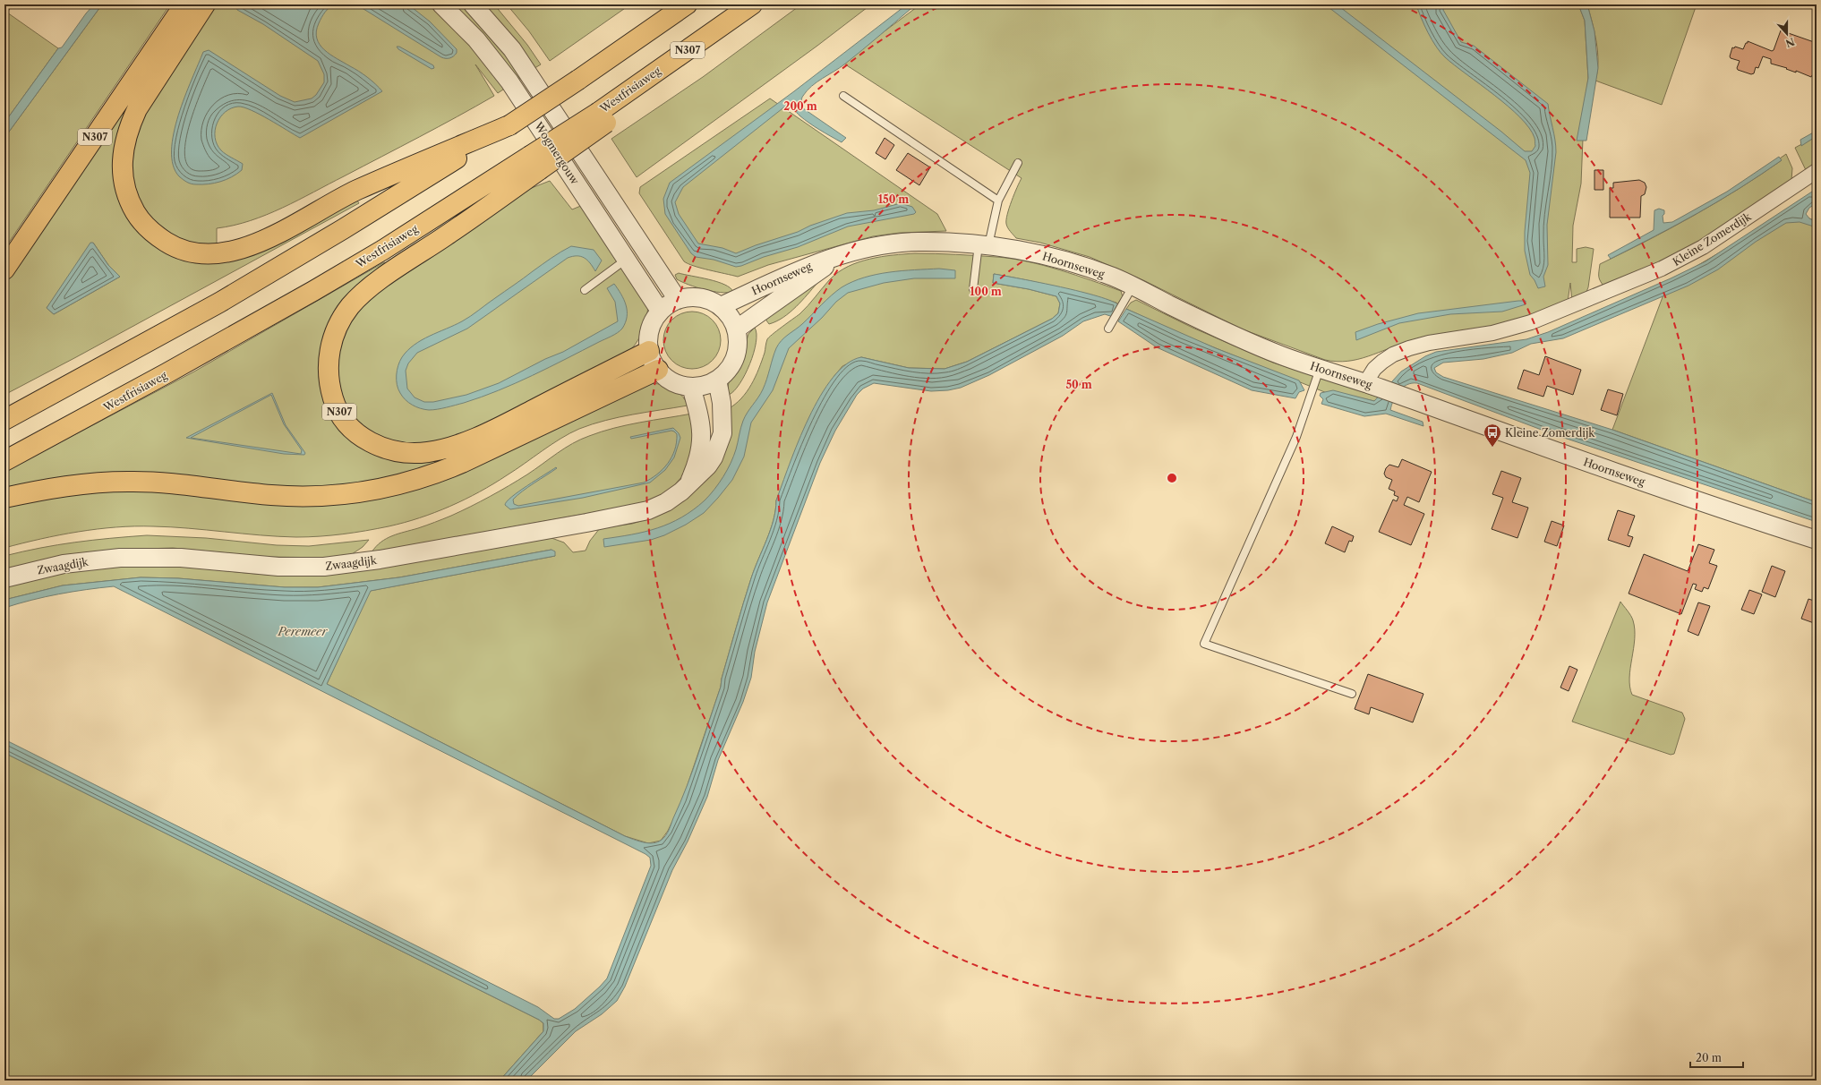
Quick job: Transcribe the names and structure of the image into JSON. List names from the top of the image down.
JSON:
{
  "streets": {
    "highway": ["N307", "Westfrisiaweg"],
    "street": [
      "Wogmergouw",
      "Kleine Zomerdijk",
      "Hoornseweg",
      "Zwaagdijk"
    ]
  },
  "crossings": [
    ["N307", "Westfrisiaweg"],
    ["N307", "Wogmergouw"],
    ["N307", "Hoornseweg"],
    ["N307", "Zwaagdijk"],
    ["Wogmergouw", "Hoornseweg"],
    ["Wogmergouw", "Zwaagdijk"],
    ["Kleine Zomerdijk", "Hoornseweg"],
    ["Hoornseweg", "Zwaagdijk"]
  ],
  "water": ["Peremeer"],
  "places": {
    "bus stop": ["Kleine Zomerdijk"]
  },
  "scale_bar": "20 m",
  "north": "bottom",
  "rings": [
    "200 m",
    "150 m",
    "100 m",
    "50 m"
  ]
}
